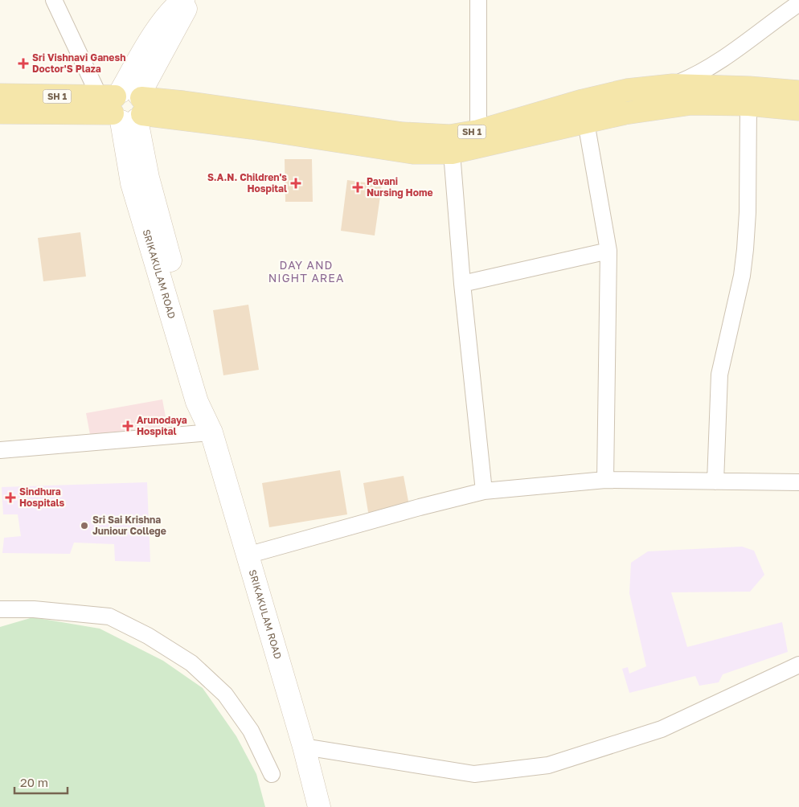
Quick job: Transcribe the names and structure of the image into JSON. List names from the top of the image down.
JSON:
{
  "streets": {
    "main road": ["SH 1", "SRIKAKULAM ROAD"]
  },
  "crossings": [
    ["SH 1", "SRIKAKULAM ROAD"]
  ],
  "districts": ["DAY AND NIGHT AREA"],
  "places": {
    "health": [
      "Sri Vishnavi Ganesh Doctor'S Plaza",
      "S.A.N. Children's Hospital",
      "Pavani Nursing Home",
      "Arunodaya Hospital",
      "Sindhura Hospitals"
    ],
    "other": ["Sri Sai Krishna Juniour College"]
  },
  "scale_bar": "20 m"
}
